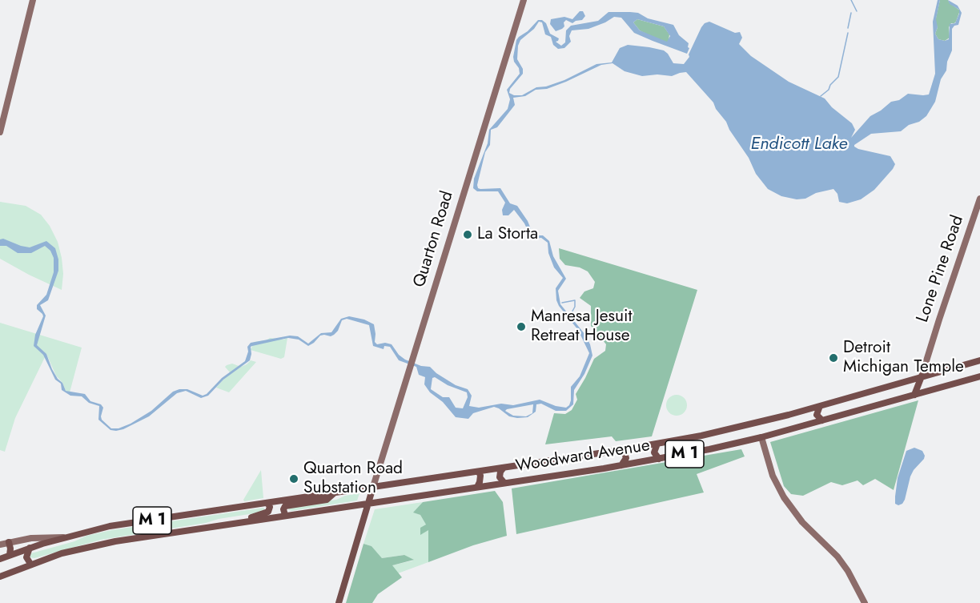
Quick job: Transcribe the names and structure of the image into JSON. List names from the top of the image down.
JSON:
{
  "streets": {
    "main road": ["M 1", "Woodward Avenue"],
    "street": ["Quarton Road", "Lone Pine Road"]
  },
  "crossings": [
    ["Quarton Road", "M 1"],
    ["Lone Pine Road", "Woodward Avenue"],
    ["M 1", "Woodward Avenue"]
  ],
  "water": ["Endicott Lake"],
  "places": [
    "La Storta",
    "Manresa Jesuit Retreat House",
    "Detroit Michigan Temple",
    "Quarton Road Substation"
  ]
}
